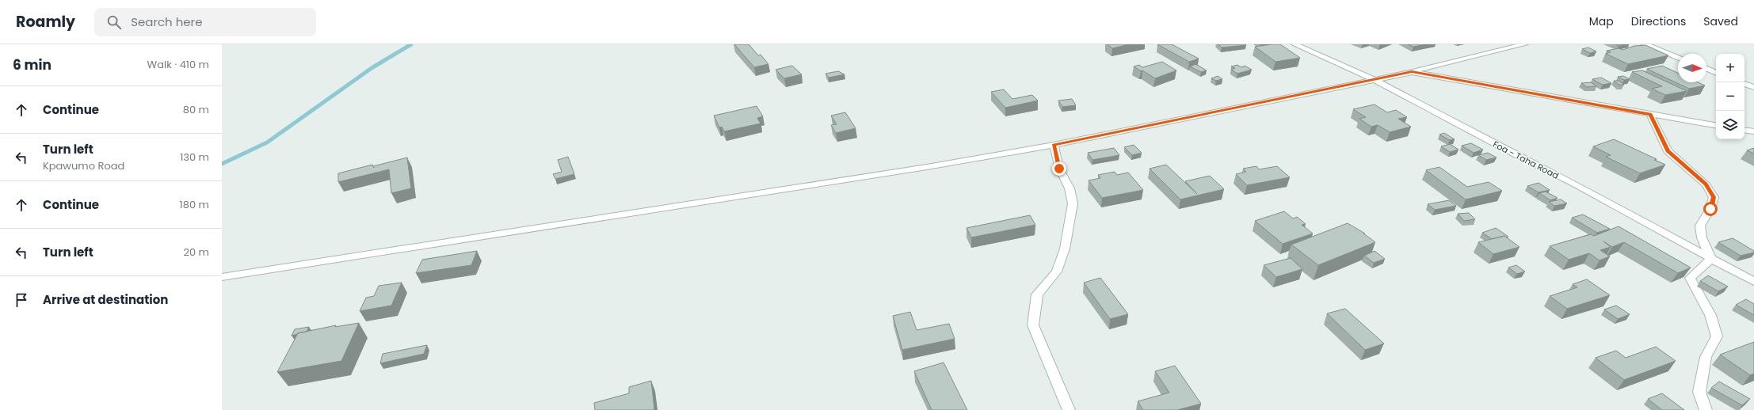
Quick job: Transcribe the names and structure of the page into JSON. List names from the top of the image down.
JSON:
{
  "streets": {
    "street": ["Foa - Taha Road"]
  },
  "north": "right",
  "page": {
    "header": "Roamly",
    "search": "Search here",
    "nav": ["Map", "Directions", "Saved"],
    "heading": ["6 min", "Walk · 410 m"],
    "map_buttons": ["+", "−"],
    "list": [
      ["Continue", "80 m"],
      ["Turn left", "Kpawumo Road", "130 m"],
      ["Continue", "180 m"],
      ["Turn left", "20 m"],
      "Arrive at destination"
    ]
  }
}
